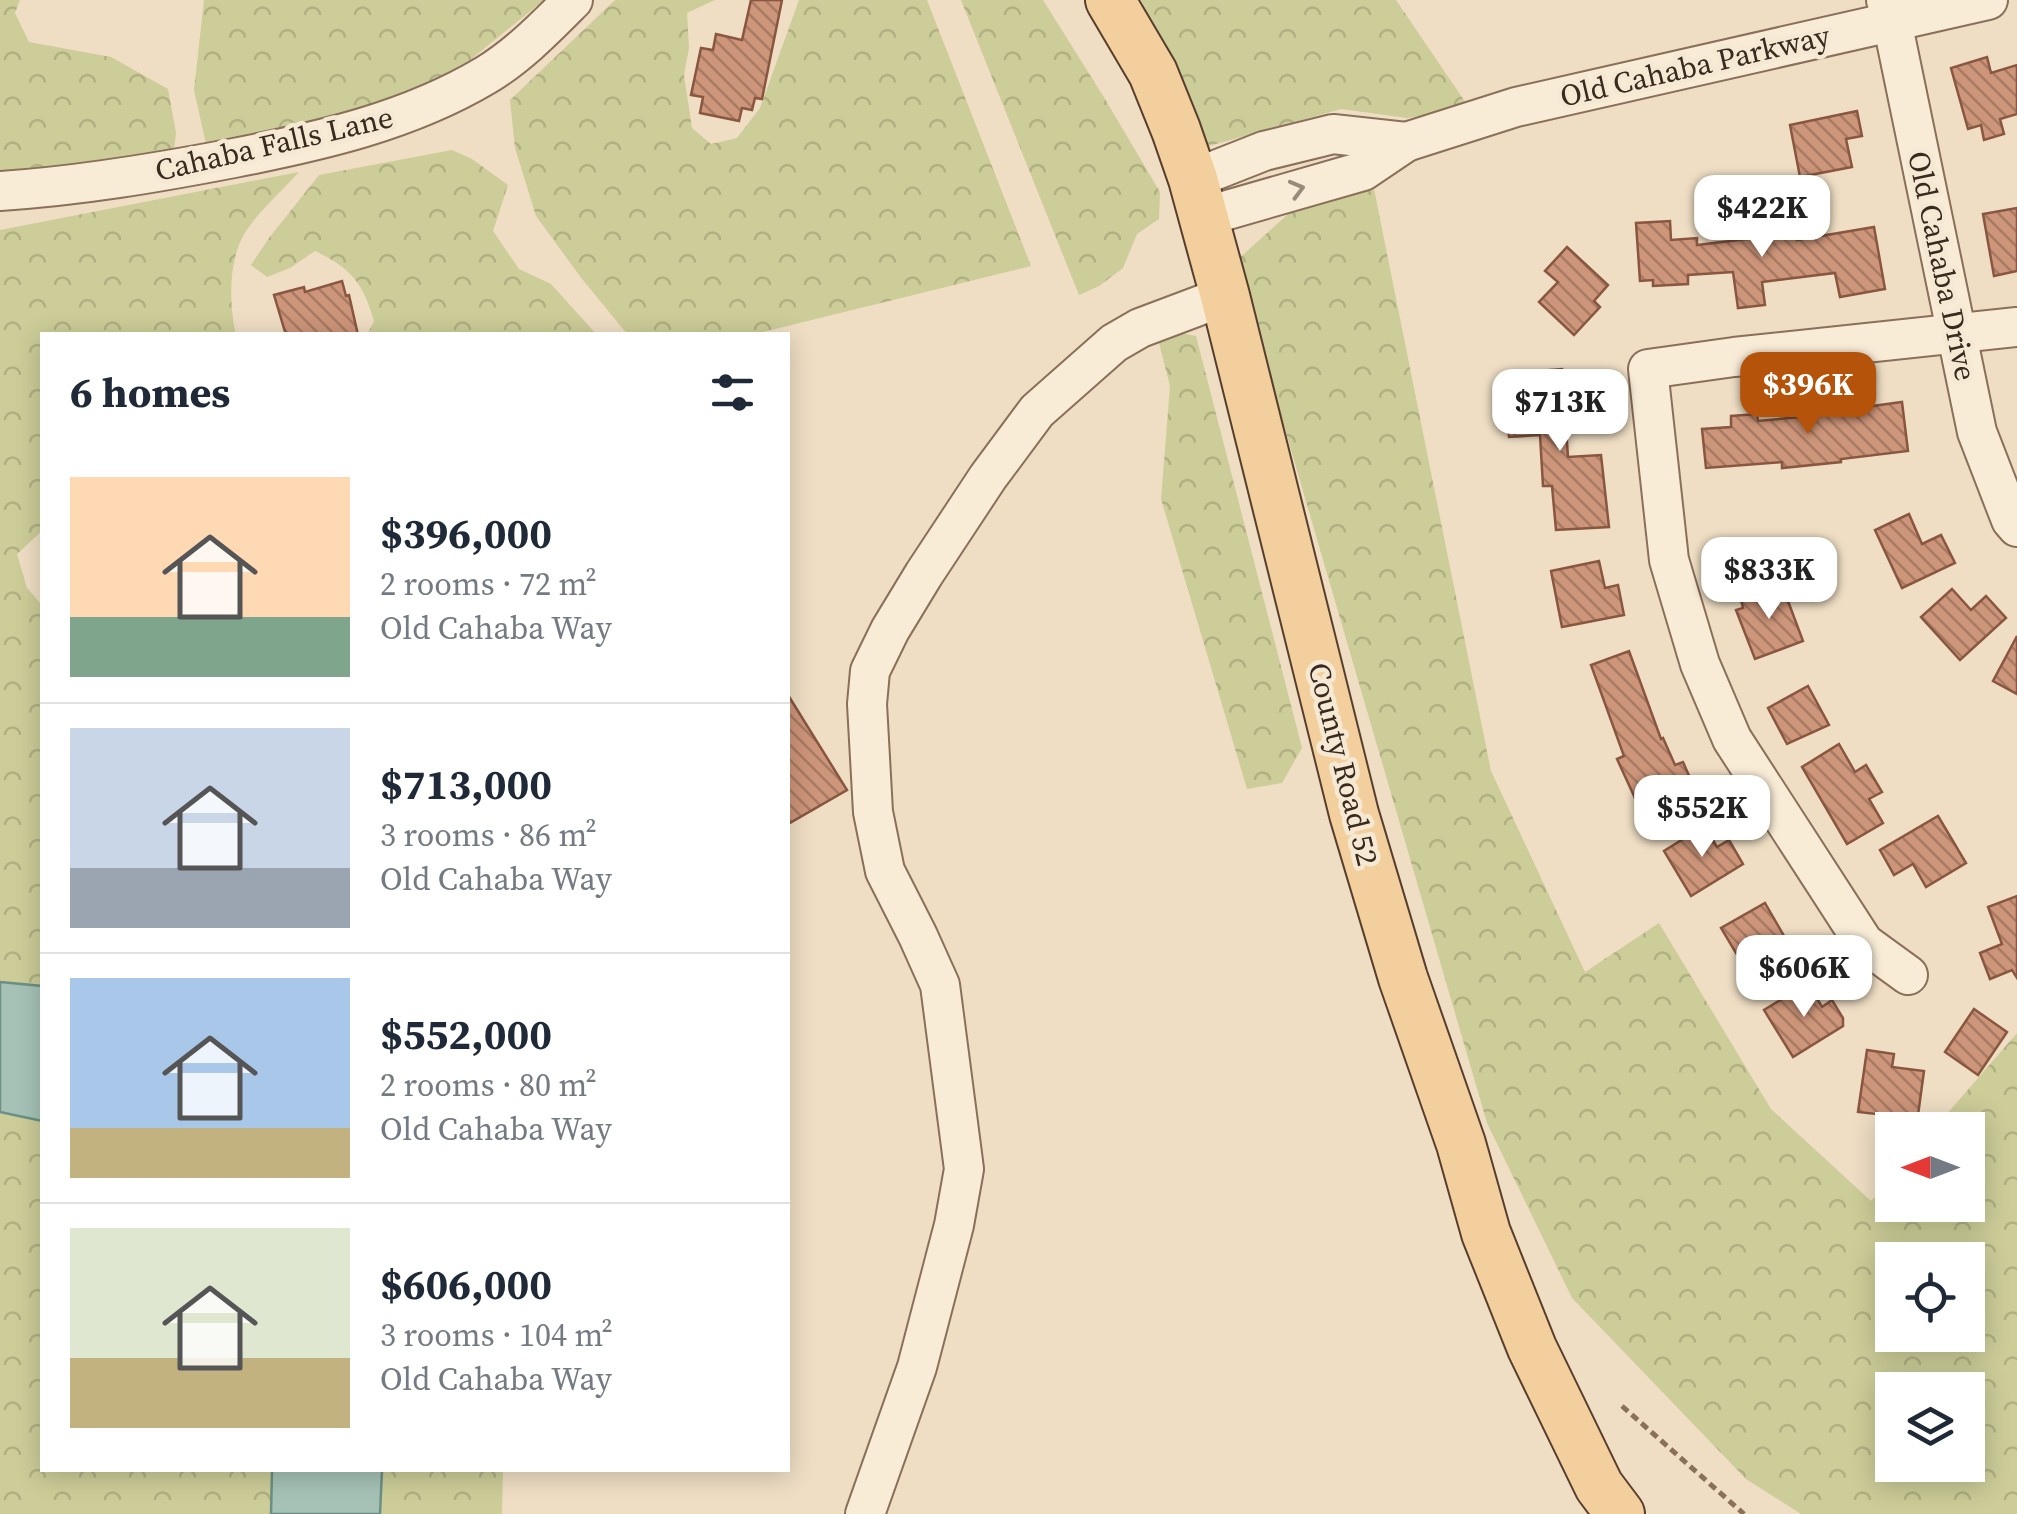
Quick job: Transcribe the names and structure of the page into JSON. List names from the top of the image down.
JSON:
{
  "streets": {
    "main road": ["County Road 52"],
    "street": ["Old Cahaba Parkway", "Cahaba Falls Lane", "Old Cahaba Drive"]
  },
  "crossings": [
    ["Old Cahaba Parkway", "Old Cahaba Drive"],
    ["Old Cahaba Parkway", "County Road 52"]
  ],
  "north": "left",
  "page": {
    "price": [
      "$422K",
      "$396K",
      "$713K",
      "$833K",
      "$552K",
      "$606K"
    ],
    "heading": "6 homes",
    "list": [
      {
        "name": "$396,000",
        "note": "2 rooms · 72 m² · Old Cahaba Way"
      },
      {
        "name": "$713,000",
        "note": "3 rooms · 86 m² · Old Cahaba Way"
      },
      {
        "name": "$552,000",
        "note": "2 rooms · 80 m² · Old Cahaba Way"
      },
      {
        "name": "$606,000",
        "note": "3 rooms · 104 m² · Old Cahaba Way"
      }
    ]
  }
}
